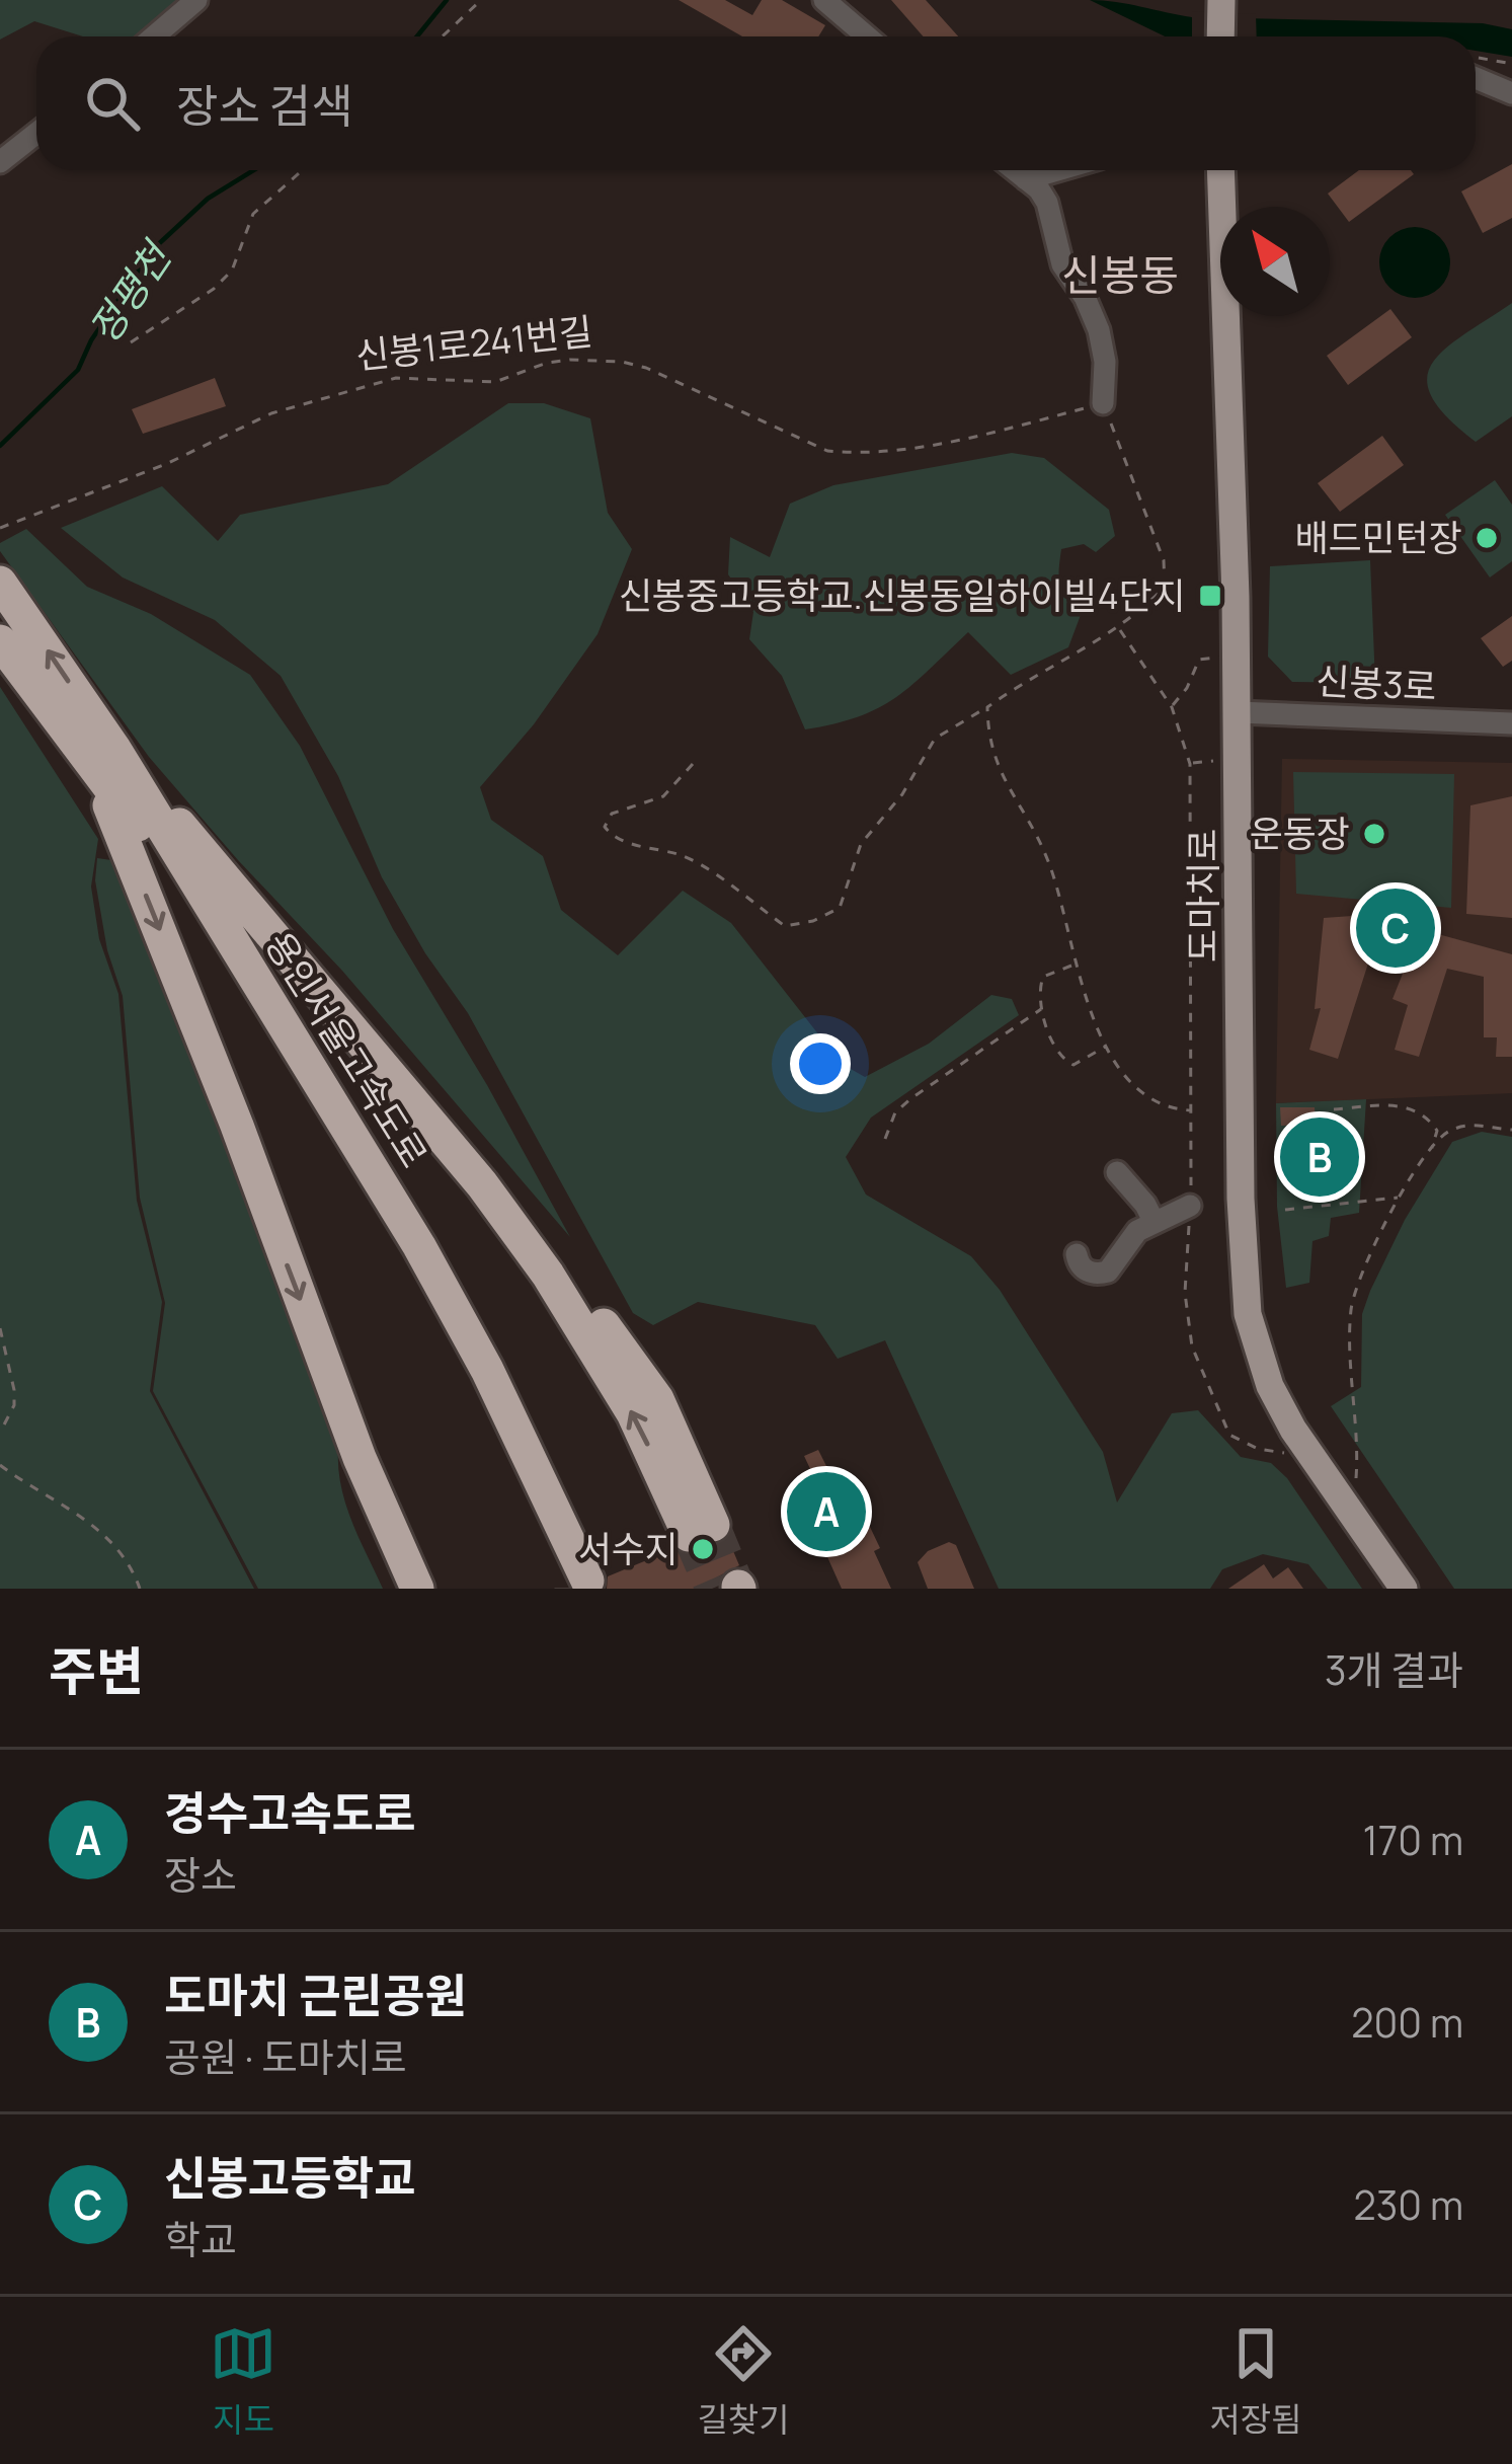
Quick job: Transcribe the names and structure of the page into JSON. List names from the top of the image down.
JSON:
{
  "streets": {
    "highway": ["용인서울고속도로"],
    "main road": ["도마치로"],
    "street": ["신봉3로"],
    "path": ["신봉1로241번길"]
  },
  "crossings": [
    ["신봉3로", "도마치로"]
  ],
  "districts": ["신봉동"],
  "water": ["정평천"],
  "places": {
    "other": ["배드민턴장", "운동장", "서수지"],
    "transit": ["신봉중고등학교.신봉동일하이빌4단지"]
  },
  "north": "top left",
  "page": {
    "search": "장소 검색",
    "pins": ["C", "B", "A"],
    "heading": ["주변", "3개 결과"],
    "list": [
      {
        "mark": "A",
        "name": "경수고속도로",
        "note": "장소",
        "value": "170 m"
      },
      {
        "mark": "B",
        "name": "도마치 근린공원",
        "note": "공원 · 도마치로",
        "value": "200 m"
      },
      {
        "mark": "C",
        "name": "신봉고등학교",
        "note": "학교",
        "value": "230 m"
      }
    ],
    "nav": ["지도", "길찾기", "저장됨"]
  }
}
